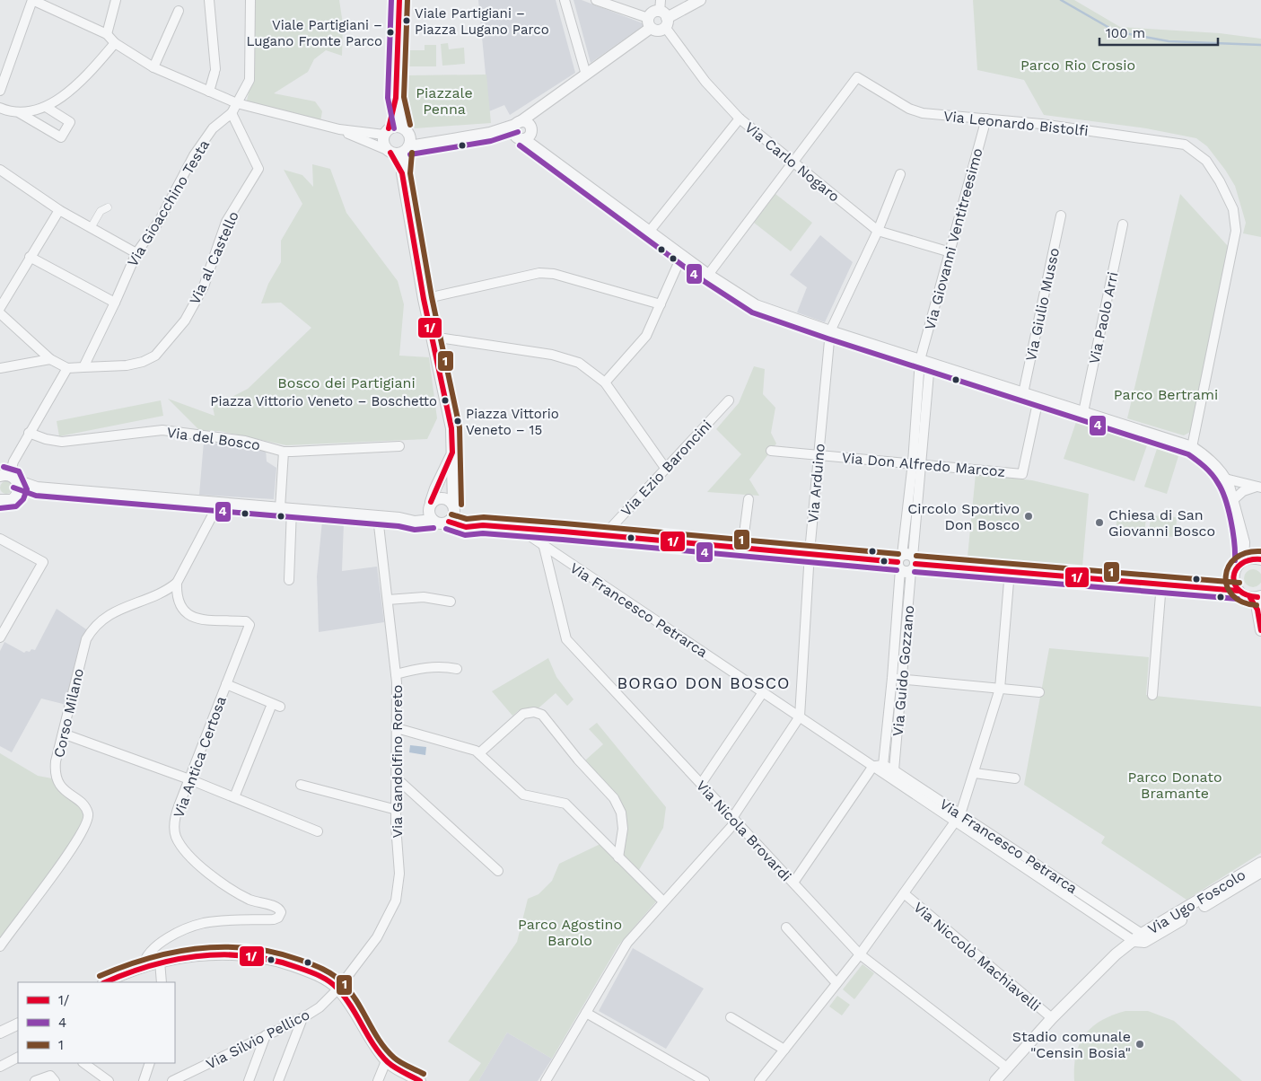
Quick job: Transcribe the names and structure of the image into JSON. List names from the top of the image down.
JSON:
{
  "streets": {
    "street": [
      "Via Leonardo Bistolfi",
      "Via Carlo Nogaro",
      "Via Gioacchino Testa",
      "Via Giovanni Ventitreesimo",
      "Via al Castello",
      "Via Giulio Musso",
      "Via Paolo Arri",
      "Via del Bosco",
      "Via Don Alfredo Marcoz",
      "Via Ezio Baroncini",
      "Via Arduino",
      "Via Francesco Petrarca",
      "Via Guido Gozzano",
      "Corso Milano",
      "Via Antica Certosa",
      "Via Gandolfino Roreto",
      "Via Nicola Brovardi",
      "Via Ugo Foscolo",
      "Via Niccolò Machiavelli",
      "Via Silvio Pellico"
    ]
  },
  "crossings": [
    ["Via Leonardo Bistolfi", "Via Carlo Nogaro"],
    ["Via Leonardo Bistolfi", "Via Giovanni Ventitreesimo"],
    ["Via Carlo Nogaro", "Via Giovanni Ventitreesimo"],
    ["Via Carlo Nogaro", "Via Arduino"],
    ["Via Gioacchino Testa", "Via al Castello"],
    ["Via Don Alfredo Marcoz", "Via Arduino"],
    ["Via Arduino", "Via Francesco Petrarca"],
    ["Via Francesco Petrarca", "Via Guido Gozzano"],
    ["Via Francesco Petrarca", "Via Nicola Brovardi"],
    ["Via Francesco Petrarca", "Via Ugo Foscolo"],
    ["Corso Milano", "Via Antica Certosa"],
    ["Via Gandolfino Roreto", "Via Silvio Pellico"],
    ["Via Nicola Brovardi", "Via Ugo Foscolo"],
    ["Via Ugo Foscolo", "Via Niccolò Machiavelli"]
  ],
  "districts": ["BORGO DON BOSCO"],
  "parks": [
    "Parco Rio Crosio",
    "Piazzale Penna",
    "Bosco dei Partigiani",
    "Parco Bertrami",
    "Parco Donato Bramante",
    "Parco Agostino Barolo"
  ],
  "places": [
    "Viale Partigiani – Piazza Lugano Parco",
    "Viale Partigiani – Lugano Fronte Parco",
    "Piazza Vittorio Veneto – Boschetto",
    "Piazza Vittorio Veneto – 15",
    "Circolo Sportivo Don Bosco",
    "Chiesa di San Giovanni Bosco",
    "Stadio comunale \"Censin Bosia\""
  ],
  "lines": ["transit line 1/", "transit line 4", "transit line 1"],
  "legend": ["1/", "4", "1"],
  "scale_bar": "100 m"
}
